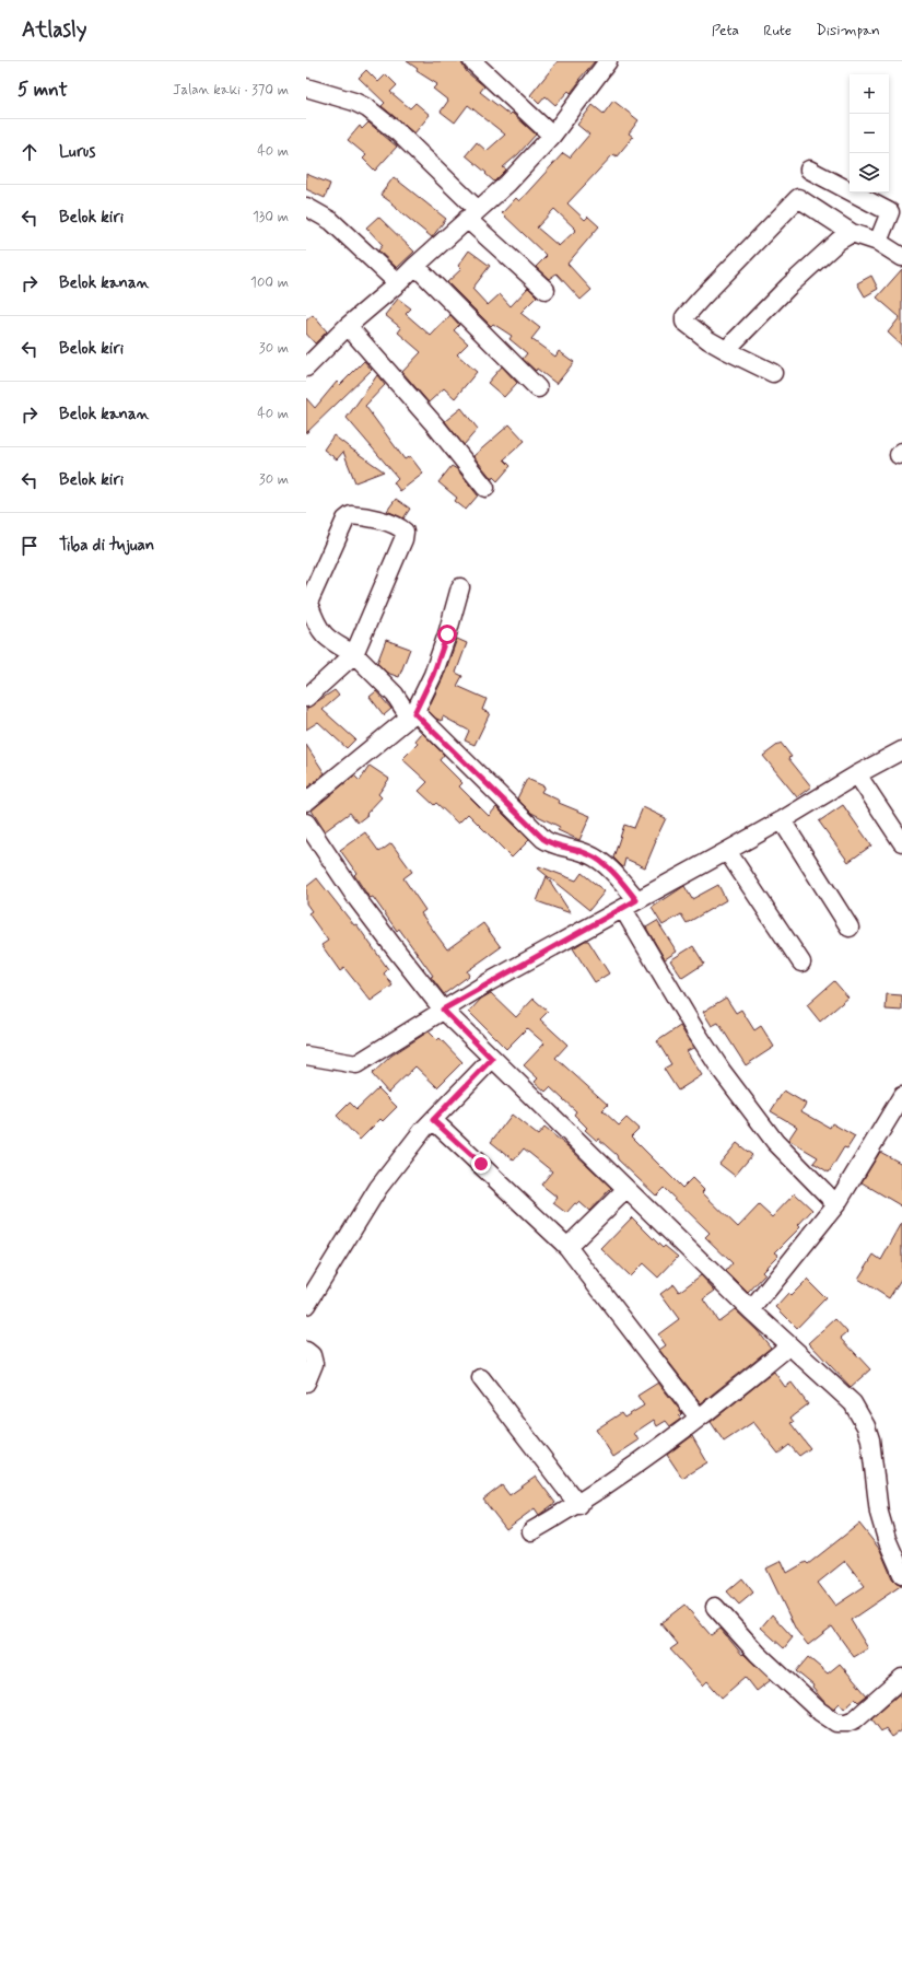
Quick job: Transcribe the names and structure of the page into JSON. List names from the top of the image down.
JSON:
{
  "page": {
    "header": "Atlasly",
    "nav": ["Peta", "Rute", "Disimpan"],
    "heading": ["5 mnt", "Jalan kaki · 370 m"],
    "map_buttons": ["+", "−"],
    "list": [
      ["Lurus", "40 m"],
      ["Belok kiri", "130 m"],
      ["Belok kanan", "100 m"],
      ["Belok kiri", "30 m"],
      ["Belok kanan", "40 m"],
      ["Belok kiri", "30 m"],
      "Tiba di tujuan"
    ]
  }
}
